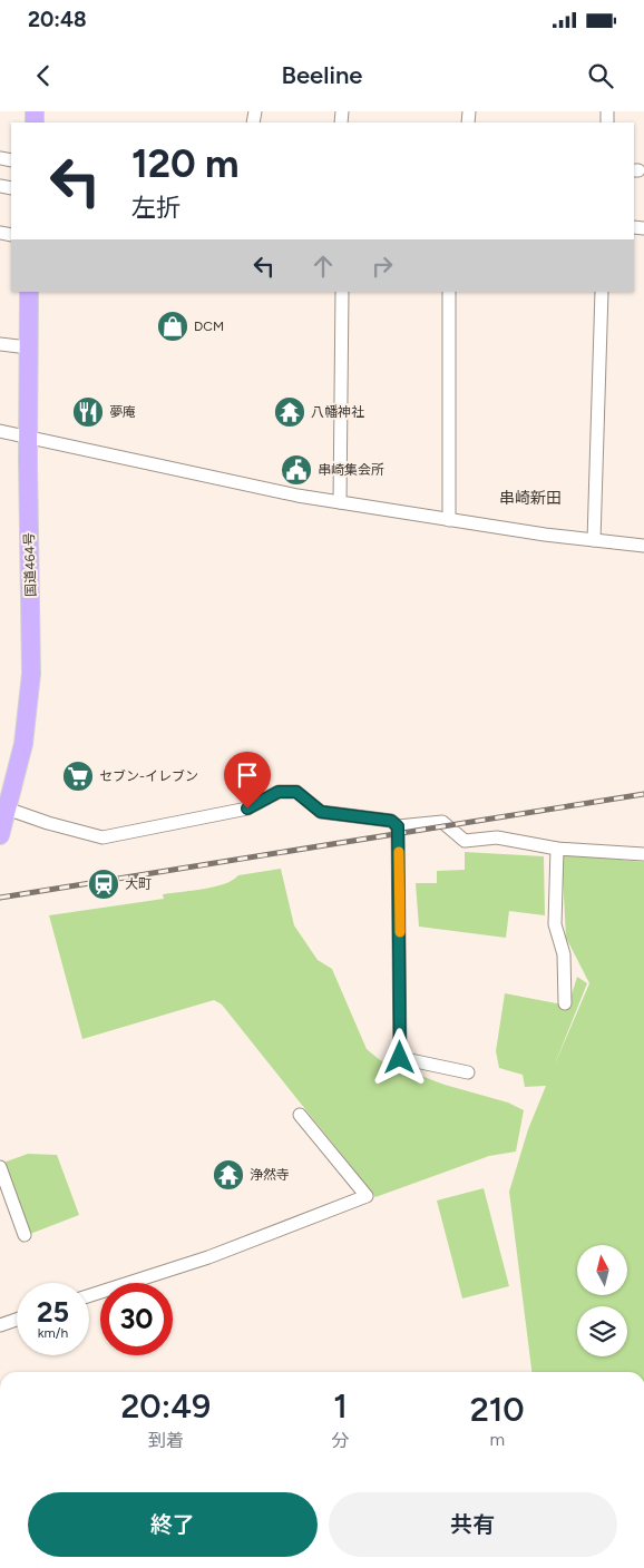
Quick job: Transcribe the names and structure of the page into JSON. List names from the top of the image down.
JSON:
{
  "streets": {
    "highway": ["国道464号"]
  },
  "districts": ["串崎新田"],
  "places": {
    "shop": ["DCM"],
    "restaurant": ["夢庵"],
    "temple": ["八幡神社", "浄然寺"],
    "public building": ["串崎集会所"],
    "supermarket": ["セブン-イレブン"],
    "station": ["大町"]
  },
  "north": "top",
  "page": {
    "status": "20:48",
    "header": "Beeline",
    "turn": ["120 m", "左折"],
    "speed": "25 km/h",
    "limit": "30",
    "eta": [
      "20:49",
      "到着",
      "1",
      "分",
      "210",
      "m"
    ],
    "buttons": ["終了", "共有"]
  }
}
